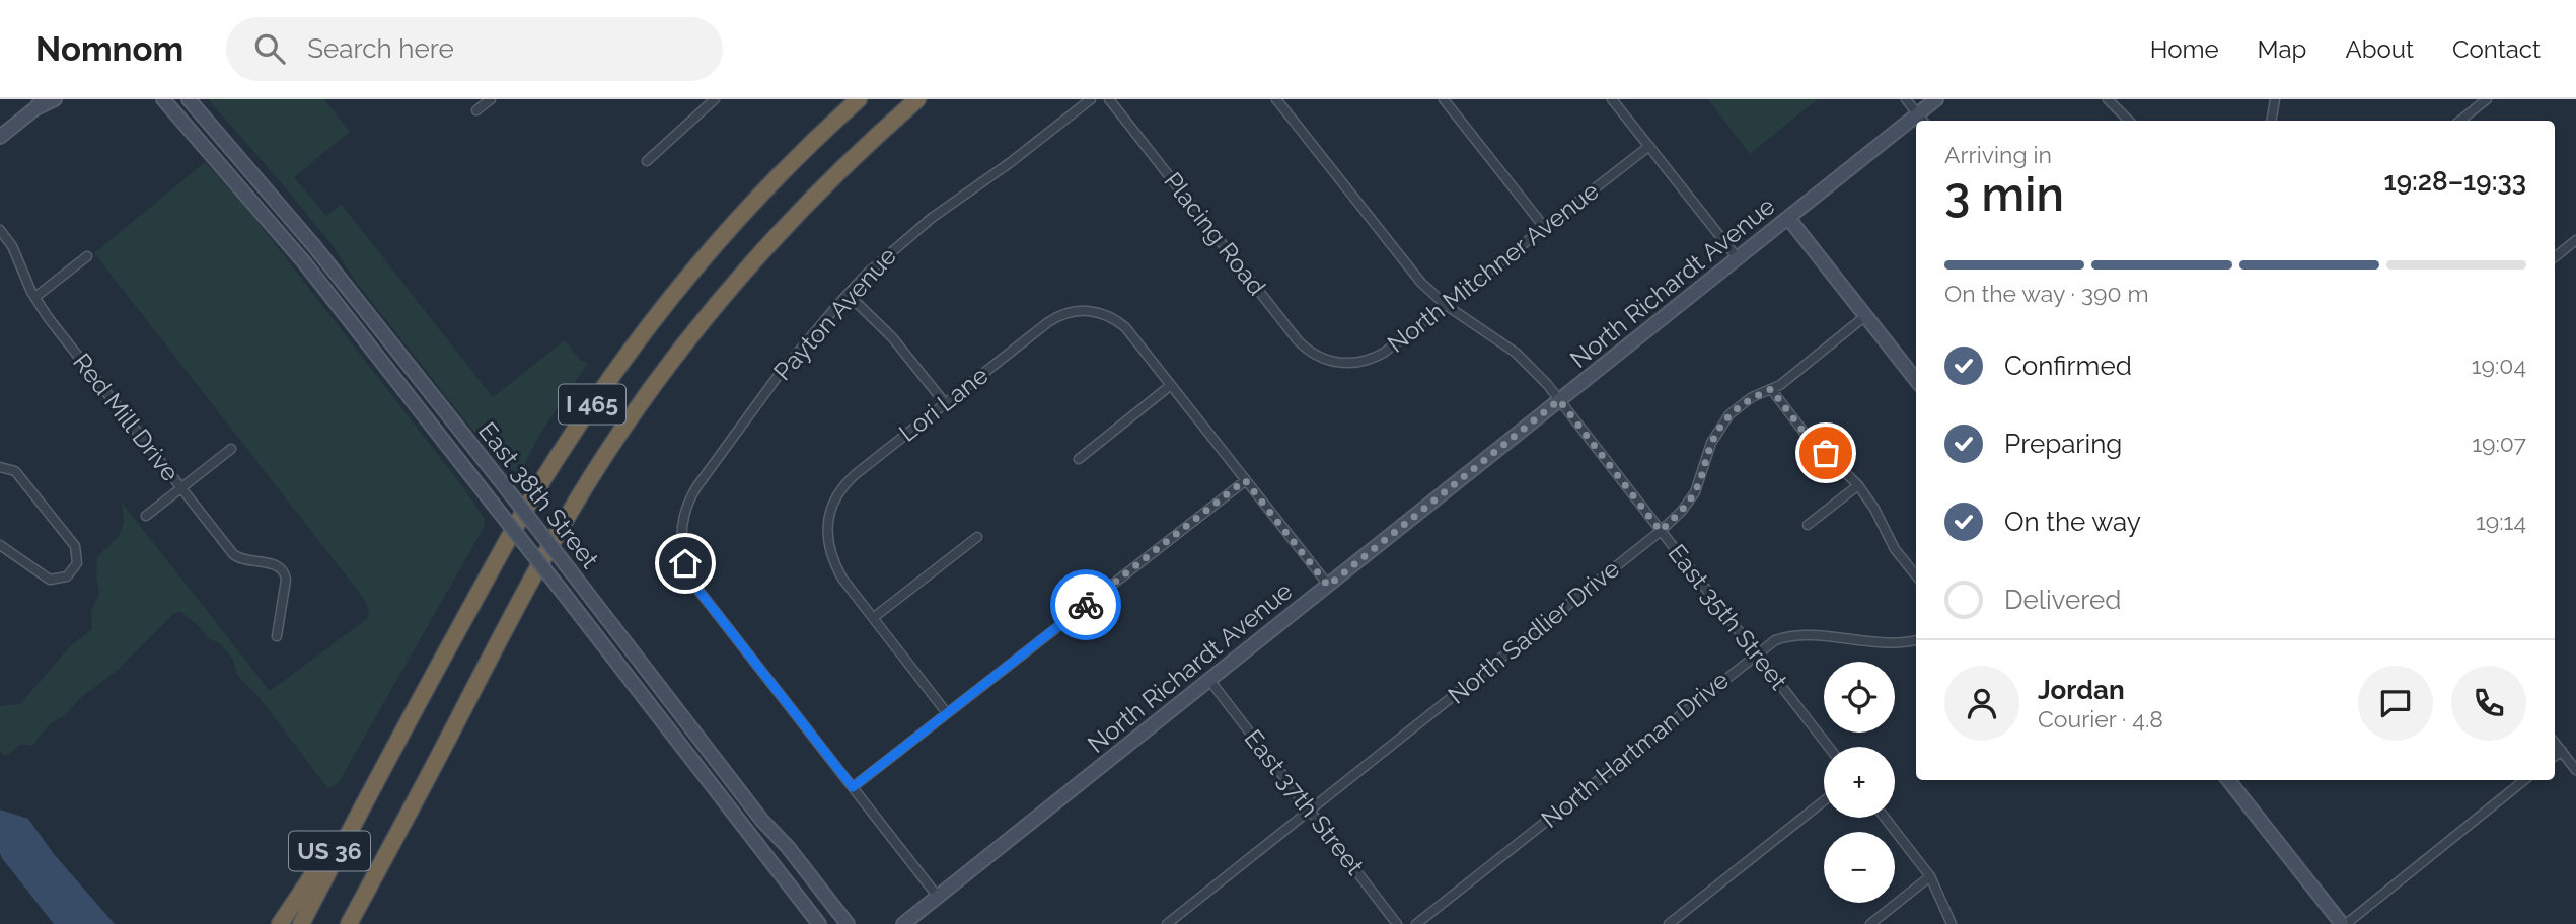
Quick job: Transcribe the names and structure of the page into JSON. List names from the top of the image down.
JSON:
{
  "streets": {
    "highway": ["I 465", "US 36"],
    "main road": ["North Richardt Avenue", "East 38th Street"],
    "street": [
      "Placing Road",
      "North Mitchner Avenue",
      "Payton Avenue",
      "Lori Lane",
      "Red Mill Drive",
      "East 35th Street",
      "North Sadlier Drive",
      "North Hartman Drive",
      "East 37th Street"
    ]
  },
  "crossings": [
    ["Placing Road", "North Mitchner Avenue"],
    ["North Mitchner Avenue", "East 35th Street"],
    ["North Richardt Avenue", "East 35th Street"],
    ["North Richardt Avenue", "East 37th Street"],
    ["I 465", "US 36"],
    ["East 35th Street", "North Sadlier Drive"],
    ["East 35th Street", "North Hartman Drive"],
    ["North Sadlier Drive", "East 37th Street"]
  ],
  "page": {
    "header": "Nomnom",
    "search": "Search here",
    "nav": [
      "Home",
      "Map",
      "About",
      "Contact"
    ],
    "heading": ["3 min", "Arriving in", "19:28–19:33"],
    "panel": ["Jordan", "Courier · 4.8"],
    "bar": "On the way · 390 m",
    "list": [
      ["Confirmed", "19:04"],
      ["Preparing", "19:07"],
      ["On the way", "19:14"],
      "Delivered"
    ],
    "map_buttons": ["+", "−"]
  }
}
